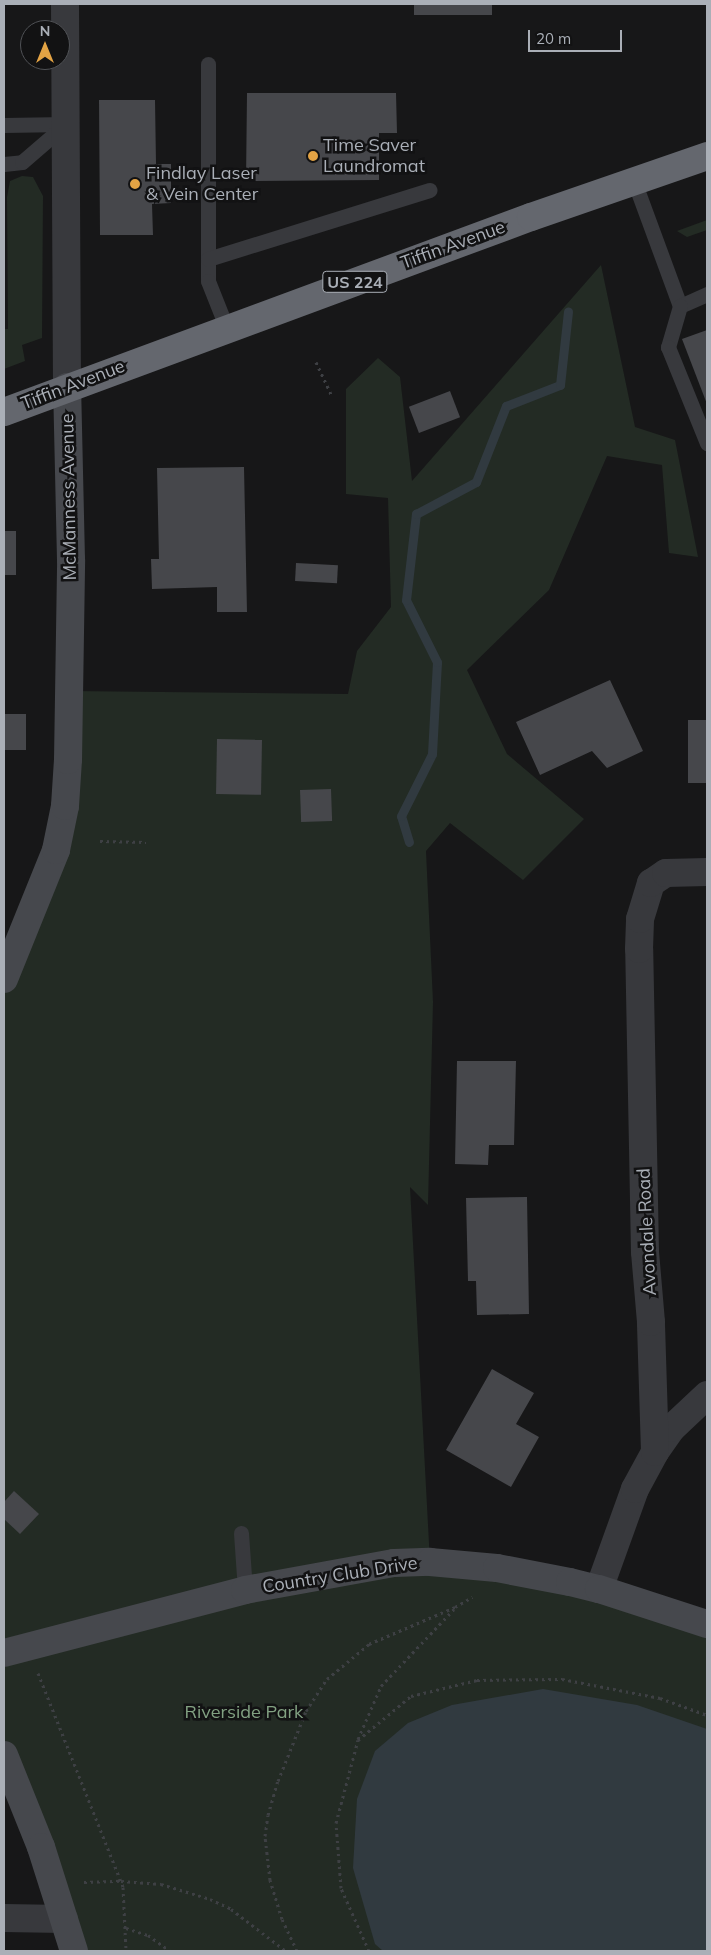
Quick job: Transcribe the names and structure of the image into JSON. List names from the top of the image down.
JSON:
{
  "streets": {
    "highway": ["Tiffin Avenue", "US 224"],
    "main road": ["McManness Avenue", "Country Club Drive"],
    "street": ["Avondale Road"]
  },
  "crossings": [
    ["Tiffin Avenue", "McManness Avenue"]
  ],
  "parks": ["Riverside Park"],
  "places": ["Time Saver Laundromat", "Findlay Laser & Vein Center"],
  "scale_bar": "20 m",
  "north": "top"
}
